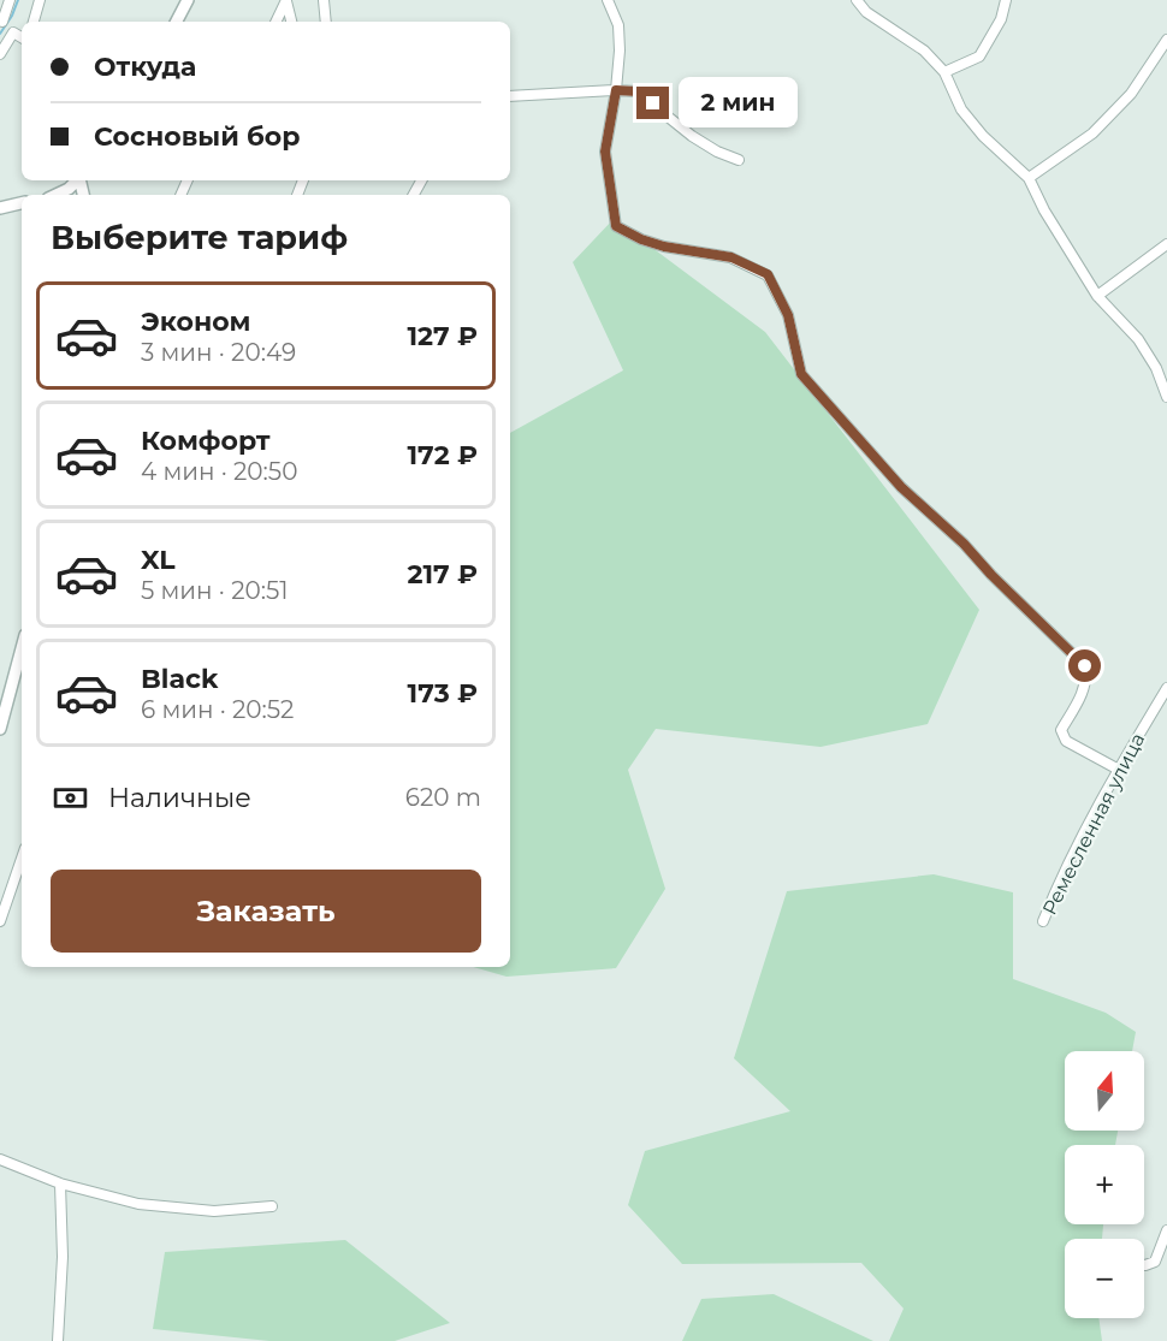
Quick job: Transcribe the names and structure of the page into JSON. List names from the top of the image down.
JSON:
{
  "streets": {
    "street": ["Ремесленная улица"]
  },
  "north": "top",
  "page": {
    "banner": ["Откуда", "Сосновый бор"],
    "bubble": "2 мин",
    "heading": "Выберите тариф",
    "list": [
      {
        "name": "Эконом",
        "note": "3 мин · 20:49",
        "value": "127 ₽"
      },
      {
        "name": "Комфорт",
        "note": "4 мин · 20:50",
        "value": "172 ₽"
      },
      {
        "name": "XL",
        "note": "5 мин · 20:51",
        "value": "217 ₽"
      },
      {
        "name": "Black",
        "note": "6 мин · 20:52",
        "value": "173 ₽"
      }
    ],
    "pay": ["Наличные", "620 m"],
    "buttons": "Заказать",
    "map_buttons": ["+", "−"]
  }
}
